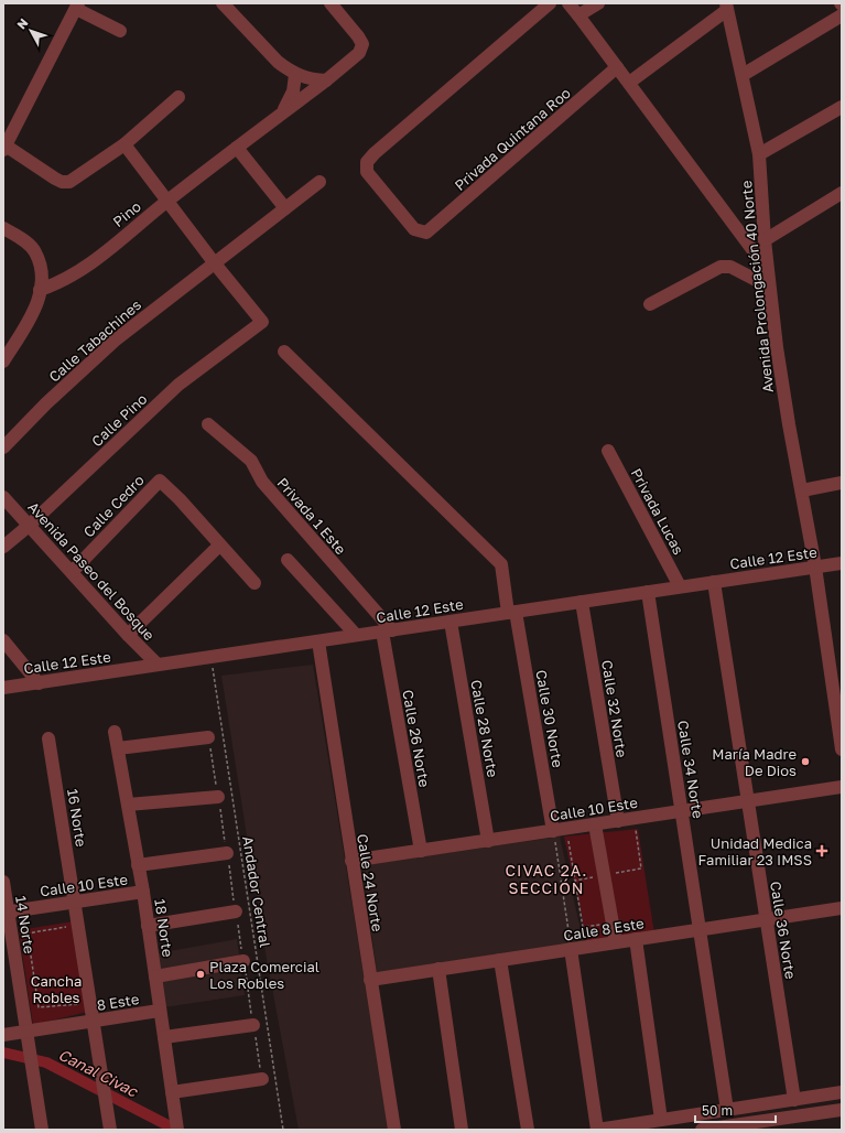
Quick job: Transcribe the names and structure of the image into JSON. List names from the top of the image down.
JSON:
{
  "streets": {
    "street": [
      "Privada Quintana Roo",
      "Pino",
      "Avenida Prolongación 40 Norte",
      "Calle Tabachines",
      "Calle Pino",
      "Calle Cedro",
      "Privada Lucas",
      "Privada 1 Este",
      "Calle 12 Este",
      "Avenida Paseo del Bosque",
      "Calle 32 Norte",
      "Calle 30 Norte",
      "Calle 28 Norte",
      "Calle 26 Norte",
      "Calle 34 Norte",
      "Calle 10 Este",
      "16 Norte",
      "Calle 24 Norte",
      "14 Norte",
      "18 Norte",
      "Calle 8 Este",
      "Calle 36 Norte",
      "8 Este"
    ],
    "path": ["Andador Central"]
  },
  "crossings": [
    ["Avenida Prolongación 40 Norte", "Calle 12 Este"],
    ["Calle Tabachines", "Calle Pino"],
    ["Calle Pino", "Avenida Paseo del Bosque"],
    ["Calle Cedro", "Avenida Paseo del Bosque"],
    ["Privada Lucas", "Calle 12 Este"],
    ["Privada 1 Este", "Calle 12 Este"],
    ["Privada 1 Este", "Calle 26 Norte"],
    ["Calle 12 Este", "Avenida Paseo del Bosque"],
    ["Calle 12 Este", "Calle 32 Norte"],
    ["Calle 12 Este", "Calle 30 Norte"],
    ["Calle 12 Este", "Calle 28 Norte"],
    ["Calle 12 Este", "Calle 26 Norte"],
    ["Calle 12 Este", "Calle 34 Norte"],
    ["Calle 12 Este", "Calle 24 Norte"],
    ["Calle 12 Este", "Andador Central"],
    ["Calle 12 Este", "Calle 36 Norte"],
    ["Calle 32 Norte", "Calle 10 Este"],
    ["Calle 30 Norte", "Calle 10 Este"],
    ["Calle 28 Norte", "Calle 10 Este"],
    ["Calle 26 Norte", "Calle 10 Este"],
    ["Calle 34 Norte", "Calle 10 Este"],
    ["Calle 34 Norte", "Calle 8 Este"],
    ["Calle 10 Este", "16 Norte"],
    ["Calle 10 Este", "Calle 24 Norte"],
    ["Calle 10 Este", "14 Norte"],
    ["Calle 10 Este", "18 Norte"],
    ["Calle 10 Este", "Calle 36 Norte"],
    ["16 Norte", "8 Este"],
    ["Calle 24 Norte", "Calle 8 Este"],
    ["14 Norte", "8 Este"],
    ["18 Norte", "8 Este"],
    ["Calle 8 Este", "Calle 36 Norte"]
  ],
  "districts": ["CIVAC 2A. SECCIÓN"],
  "water": ["Canal Civac"],
  "parks": ["Cancha Robles"],
  "places": {
    "other": ["María Madre De Dios", "Plaza Comercial Los Robles"],
    "health": ["Unidad Medica Familiar 23 IMSS"]
  },
  "scale_bar": "50 m",
  "north": "top left"
}
